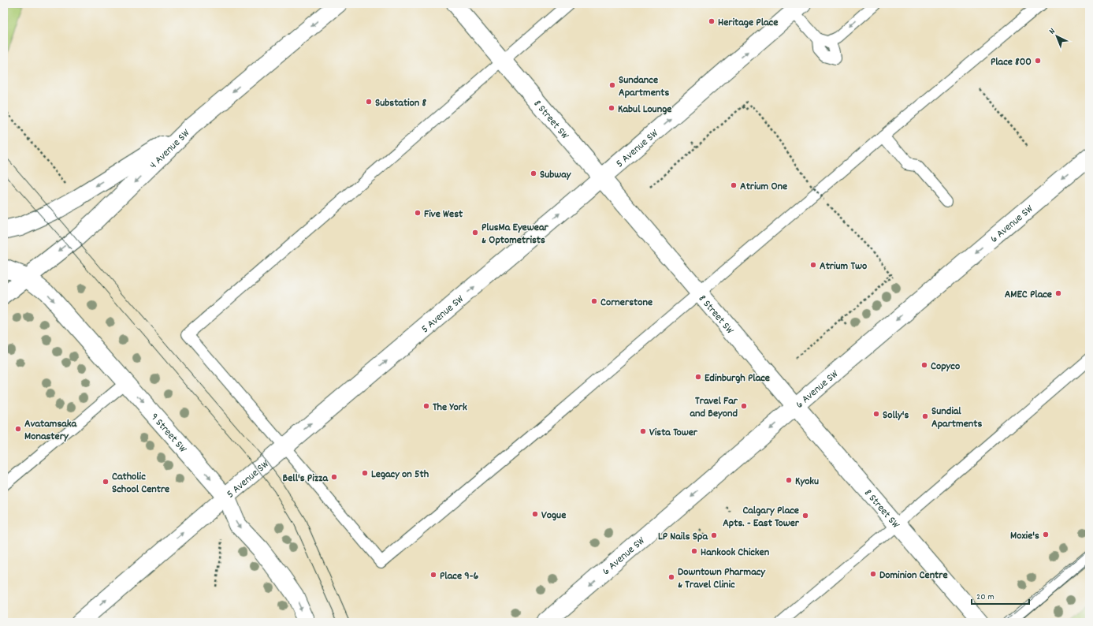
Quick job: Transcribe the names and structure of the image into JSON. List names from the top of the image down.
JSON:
{
  "streets": {
    "main road": [
      "8 Street SW",
      "4 Avenue SW",
      "5 Avenue SW",
      "6 Avenue SW",
      "9 Street SW"
    ]
  },
  "crossings": [
    ["8 Street SW", "5 Avenue SW"],
    ["8 Street SW", "6 Avenue SW"],
    ["4 Avenue SW", "9 Street SW"],
    ["5 Avenue SW", "9 Street SW"]
  ],
  "one_way": ["5 Avenue SW", "6 Avenue SW", "9 Street SW"],
  "places": [
    "Heritage Place",
    "Place 800",
    "Sundance Apartments",
    "Substation 8",
    "Kabul Lounge",
    "Subway",
    "Atrium One",
    "Five West",
    "PlusMa Eyewear & Optometrists",
    "Atrium Two",
    "AMEC Place",
    "Cornerstone",
    "Copyco",
    "Edinburgh Place",
    "The York",
    "Travel Far and Beyond",
    "Solly's",
    "Sundial Apartments",
    "Avatamsaka Monastery",
    "Vista Tower",
    "Legacy on 5th",
    "Bell's Pizza",
    "Kyoku",
    "Catholic School Centre",
    "Vogue",
    "Calgary Place Apts. - East Tower",
    "Moxie's",
    "LP Nails Spa",
    "Hankook Chicken",
    "Dominion Centre",
    "Place 9-6",
    "Downtown Pharmacy & Travel Clinic"
  ],
  "scale_bar": "20 m",
  "north": "top left"
}
